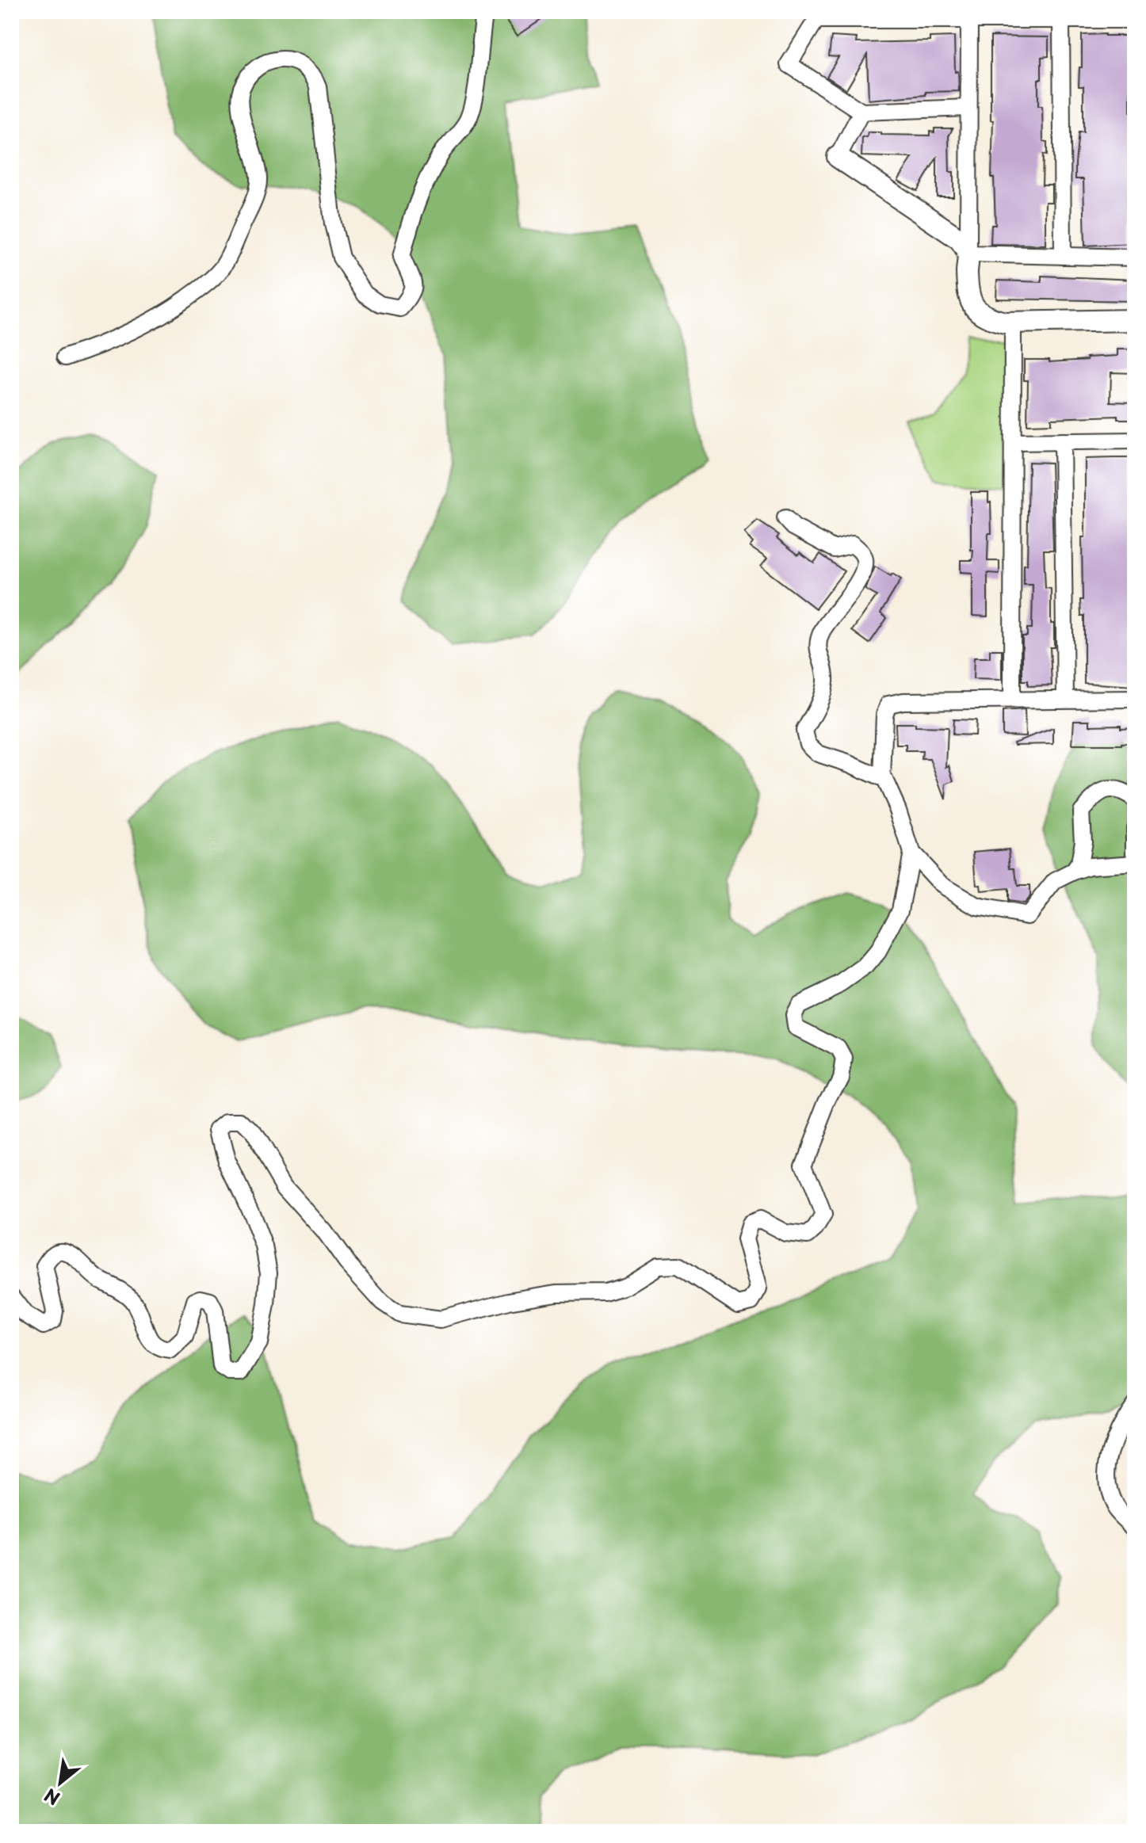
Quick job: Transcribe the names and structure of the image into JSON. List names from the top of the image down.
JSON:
{
  "north": "bottom left"
}
